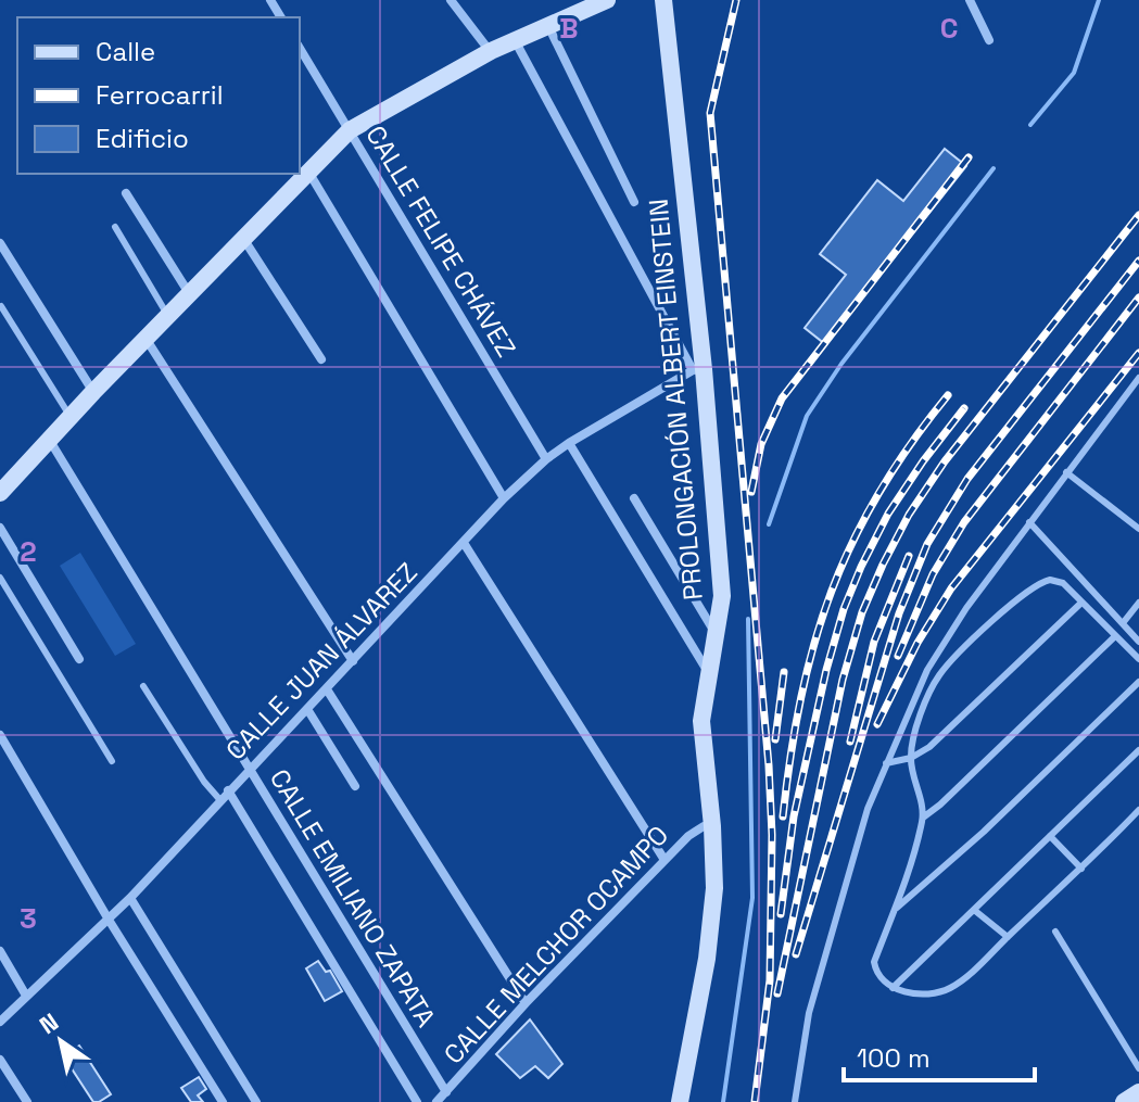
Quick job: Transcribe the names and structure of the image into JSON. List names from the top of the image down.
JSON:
{
  "streets": {
    "main road": ["PROLONGACIÓN ALBERT EINSTEIN"],
    "street": [
      "CALLE FELIPE CHÁVEZ",
      "CALLE JUAN ÁLVAREZ",
      "CALLE EMILIANO ZAPATA",
      "CALLE MELCHOR OCAMPO"
    ]
  },
  "crossings": [
    ["CALLE FELIPE CHÁVEZ", "CALLE JUAN ÁLVAREZ"],
    ["PROLONGACIÓN ALBERT EINSTEIN", "CALLE JUAN ÁLVAREZ"],
    ["PROLONGACIÓN ALBERT EINSTEIN", "CALLE MELCHOR OCAMPO"],
    ["CALLE JUAN ÁLVAREZ", "CALLE EMILIANO ZAPATA"],
    ["CALLE EMILIANO ZAPATA", "CALLE MELCHOR OCAMPO"]
  ],
  "legend": ["Calle", "Ferrocarril", "Edificio"],
  "scale_bar": "100 m",
  "north": "top left",
  "grid": {
    "columns": ["B", "C"],
    "rows": ["2", "3"]
  }
}
